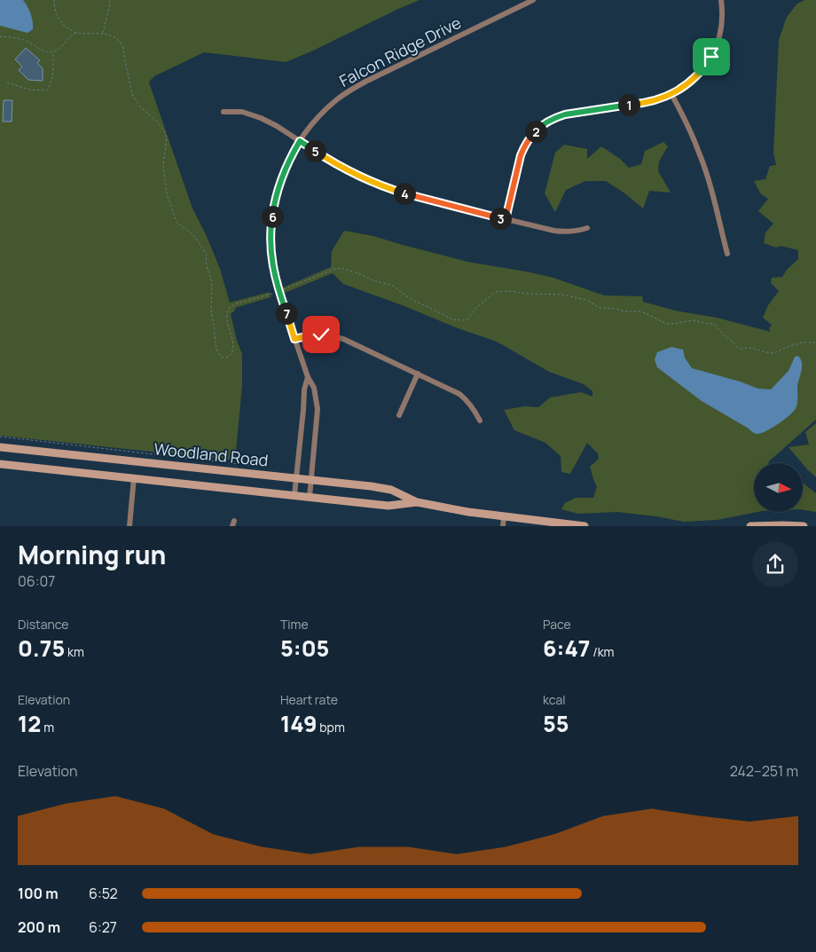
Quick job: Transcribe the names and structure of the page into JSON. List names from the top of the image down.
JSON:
{
  "streets": {
    "main road": ["Woodland Road"],
    "street": ["Falcon Ridge Drive"]
  },
  "crossings": [
    ["Falcon Ridge Drive", "Woodland Road"]
  ],
  "north": "right",
  "page": {
    "pins": [
      "1",
      "2",
      "5",
      "4",
      "6",
      "3",
      "7"
    ],
    "heading": ["Morning run", "06:07"],
    "stats": [
      ["Distance", "0.75 km"],
      ["Time", "5:05"],
      ["Pace", "6:47 /km"],
      ["Elevation", "12 m"],
      ["Heart rate", "149 bpm"],
      ["kcal", "55"]
    ],
    "chart": ["Elevation", "242–251 m"],
    "list": [
      {
        "name": "100 m",
        "note": "6:52"
      },
      {
        "name": "200 m",
        "note": "6:27"
      }
    ]
  }
}
